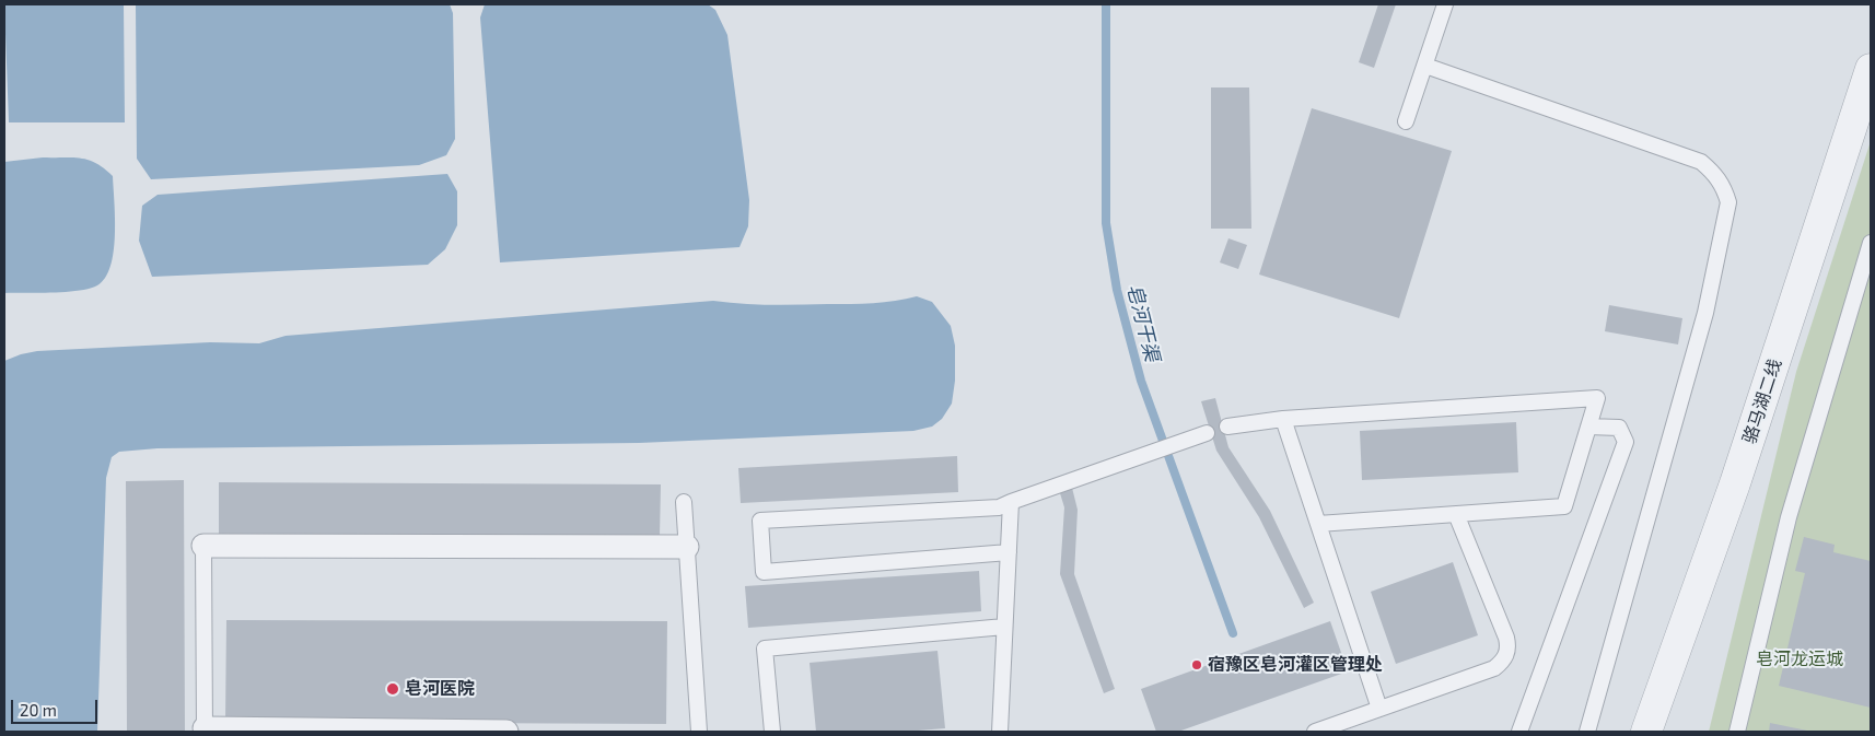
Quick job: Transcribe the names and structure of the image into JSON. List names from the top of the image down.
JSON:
{
  "streets": {
    "street": ["骆马湖二线"]
  },
  "water": ["皂河干渠"],
  "parks": ["皂河龙运城"],
  "places": ["宿豫区皂河灌区管理处", "皂河医院"],
  "scale_bar": "20 m"
}
